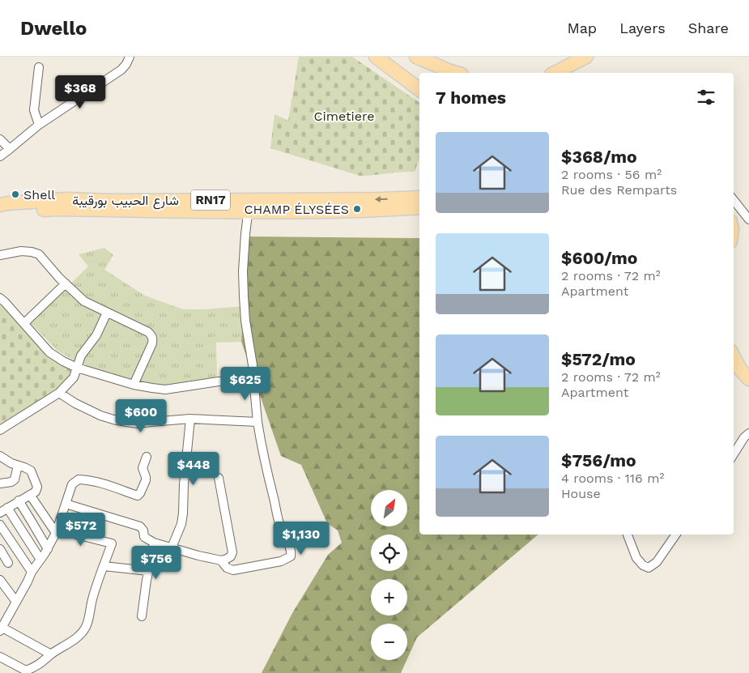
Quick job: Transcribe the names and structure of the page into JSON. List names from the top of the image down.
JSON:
{
  "streets": {
    "main road": ["شارع الحبيب بورقيبة", "RN17"]
  },
  "parks": ["Cimetiere"],
  "places": ["Shell", "CHAMP ÉLYSÉES"],
  "north": "top right",
  "page": {
    "header": "Dwello",
    "nav": ["Map", "Layers", "Share"],
    "heading": "7 homes",
    "price": [
      "$368",
      "$625",
      "$600",
      "$448",
      "$572",
      "$1,130",
      "$756"
    ],
    "list": [
      {
        "name": "$368/mo",
        "note": "2 rooms · 56 m² · Rue des Remparts"
      },
      {
        "name": "$600/mo",
        "note": "2 rooms · 72 m² · Apartment"
      },
      {
        "name": "$572/mo",
        "note": "2 rooms · 72 m² · Apartment"
      },
      {
        "name": "$756/mo",
        "note": "4 rooms · 116 m² · House"
      }
    ],
    "map_buttons": ["+", "−"]
  }
}
